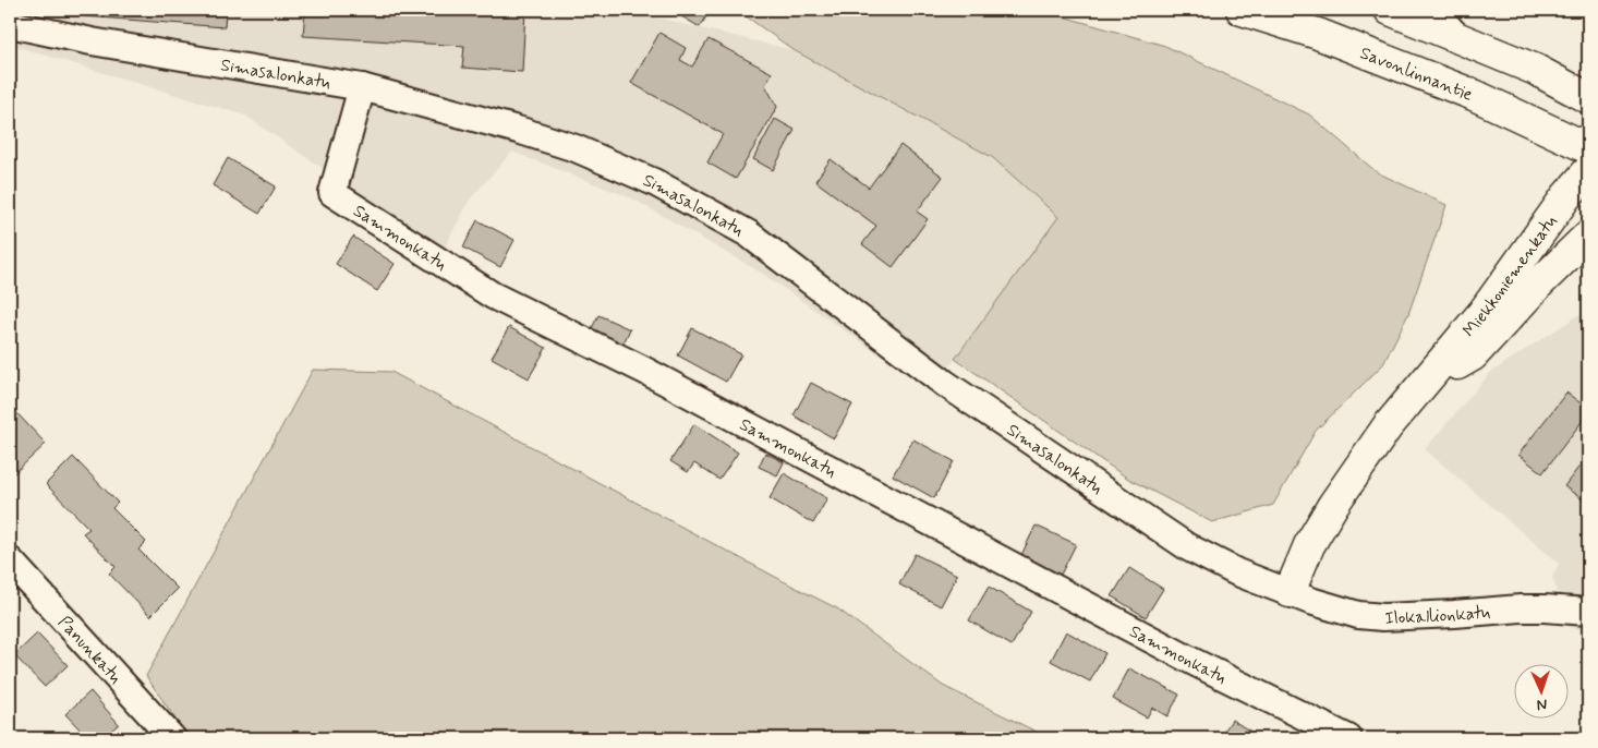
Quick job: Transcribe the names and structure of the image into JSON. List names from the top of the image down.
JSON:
{
  "streets": {
    "main road": ["Savonlinnantie", "Miekkoniemenkatu"],
    "street": [
      "Simasalonkatu",
      "Sammonkatu",
      "Ilokallionkatu",
      "Panunkatu"
    ]
  },
  "crossings": [
    ["Simasalonkatu", "Sammonkatu"],
    ["Simasalonkatu", "Miekkoniemenkatu"],
    ["Simasalonkatu", "Ilokallionkatu"],
    ["Miekkoniemenkatu", "Ilokallionkatu"]
  ],
  "north": "bottom"
}
